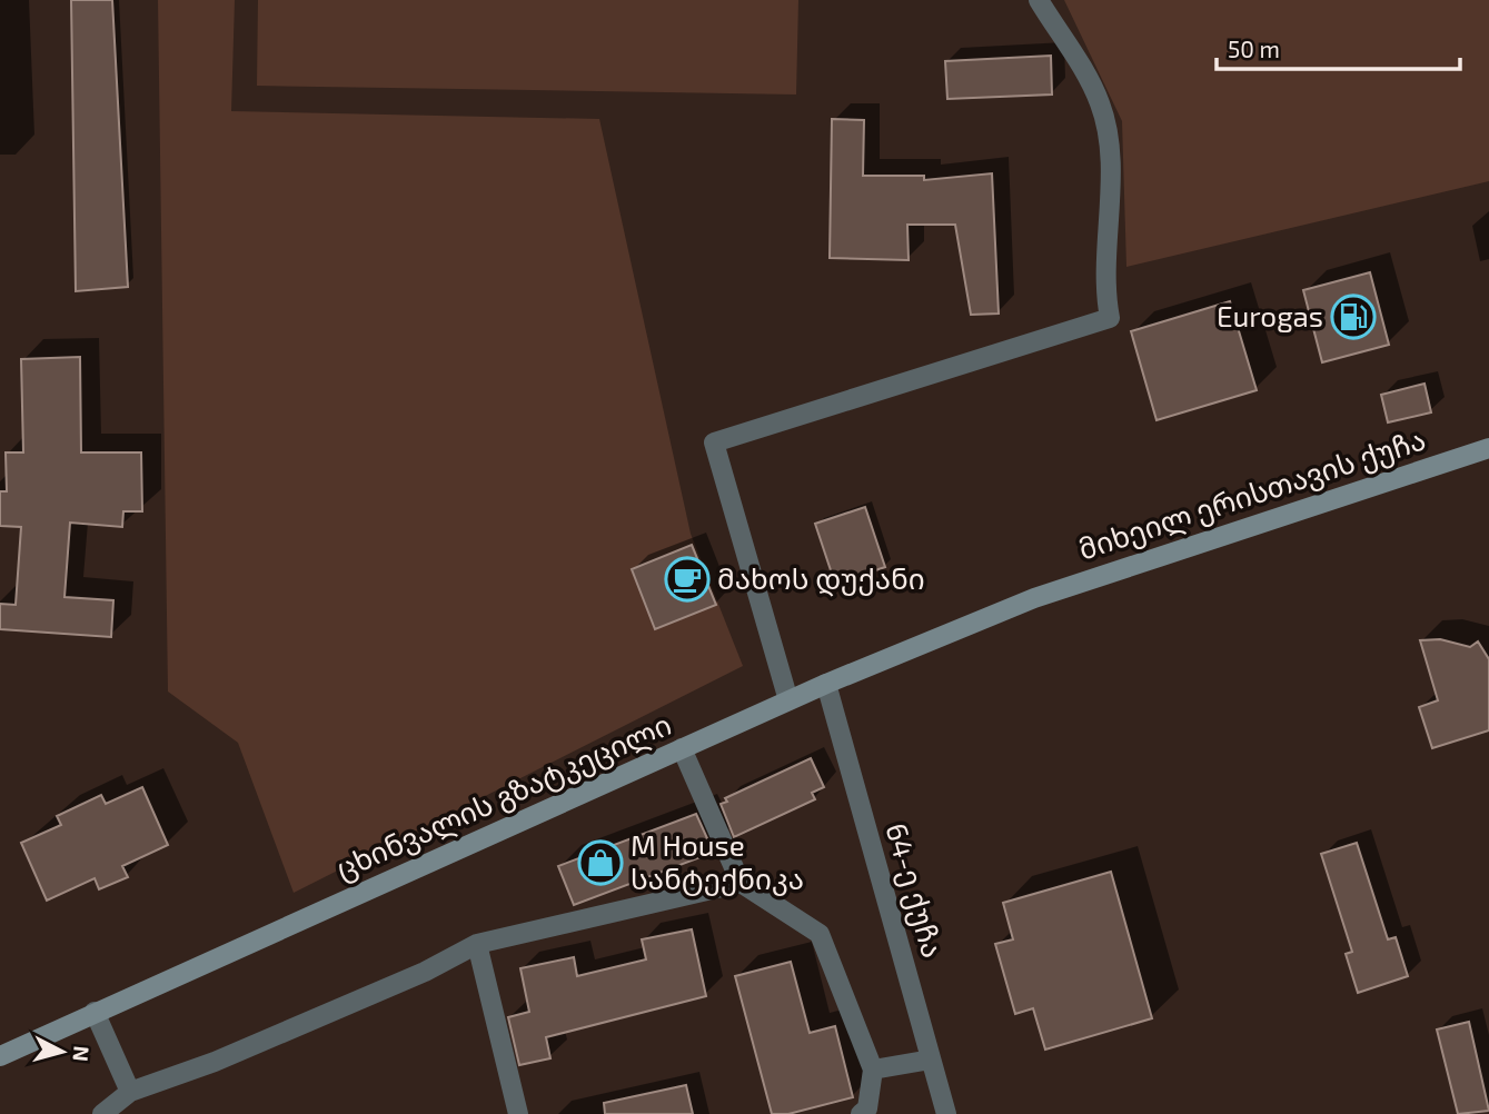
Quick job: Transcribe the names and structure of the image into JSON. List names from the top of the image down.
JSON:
{
  "streets": {
    "main road": ["მიხეილ ერისთავის ქუჩა", "ცხინვალის გზატკეცილი"],
    "street": ["64-ე ქუჩა"]
  },
  "crossings": [
    ["მიხეილ ერისთავის ქუჩა", "ცხინვალის გზატკეცილი"],
    ["ცხინვალის გზატკეცილი", "64-ე ქუჩა"]
  ],
  "places": {
    "fuel station": ["Eurogas"],
    "cafe": ["მახოს დუქანი"],
    "shop": ["M House სანტექნიკა"]
  },
  "scale_bar": "50 m",
  "north": "right"
}
